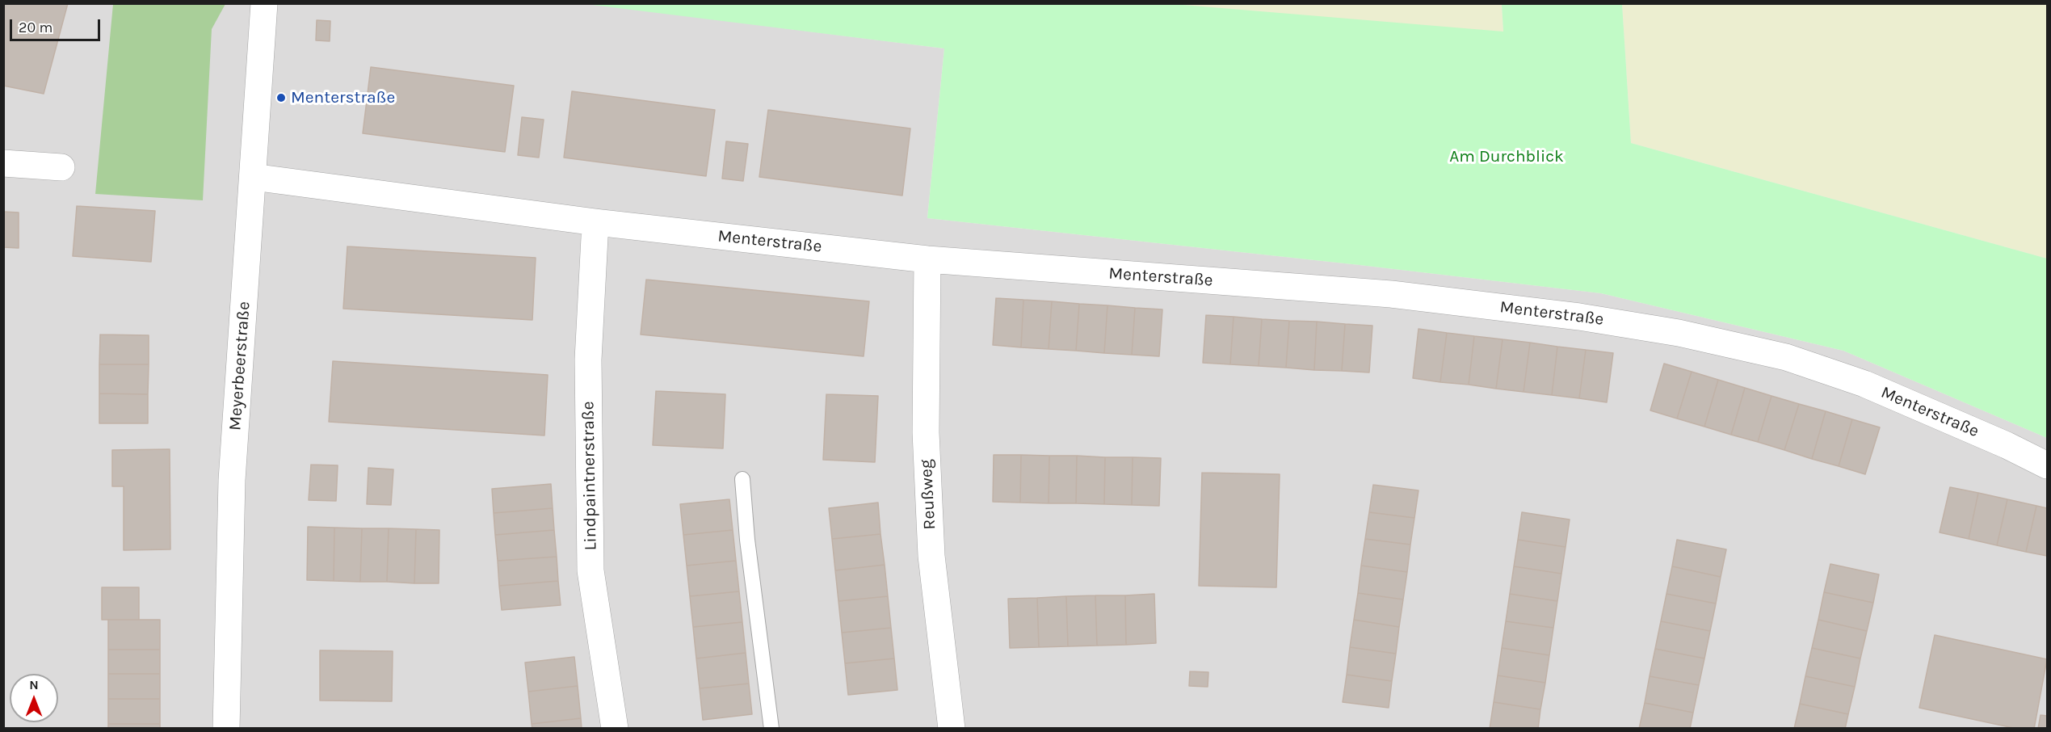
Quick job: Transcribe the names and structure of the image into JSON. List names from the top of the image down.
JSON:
{
  "streets": {
    "street": [
      "Menterstraße",
      "Meyerbeerstraße",
      "Lindpaintnerstraße",
      "Reußweg"
    ]
  },
  "crossings": [
    ["Menterstraße", "Meyerbeerstraße"],
    ["Menterstraße", "Lindpaintnerstraße"],
    ["Menterstraße", "Reußweg"]
  ],
  "parks": ["Am Durchblick"],
  "places": ["Menterstraße"],
  "scale_bar": "20 m",
  "north": "top"
}
